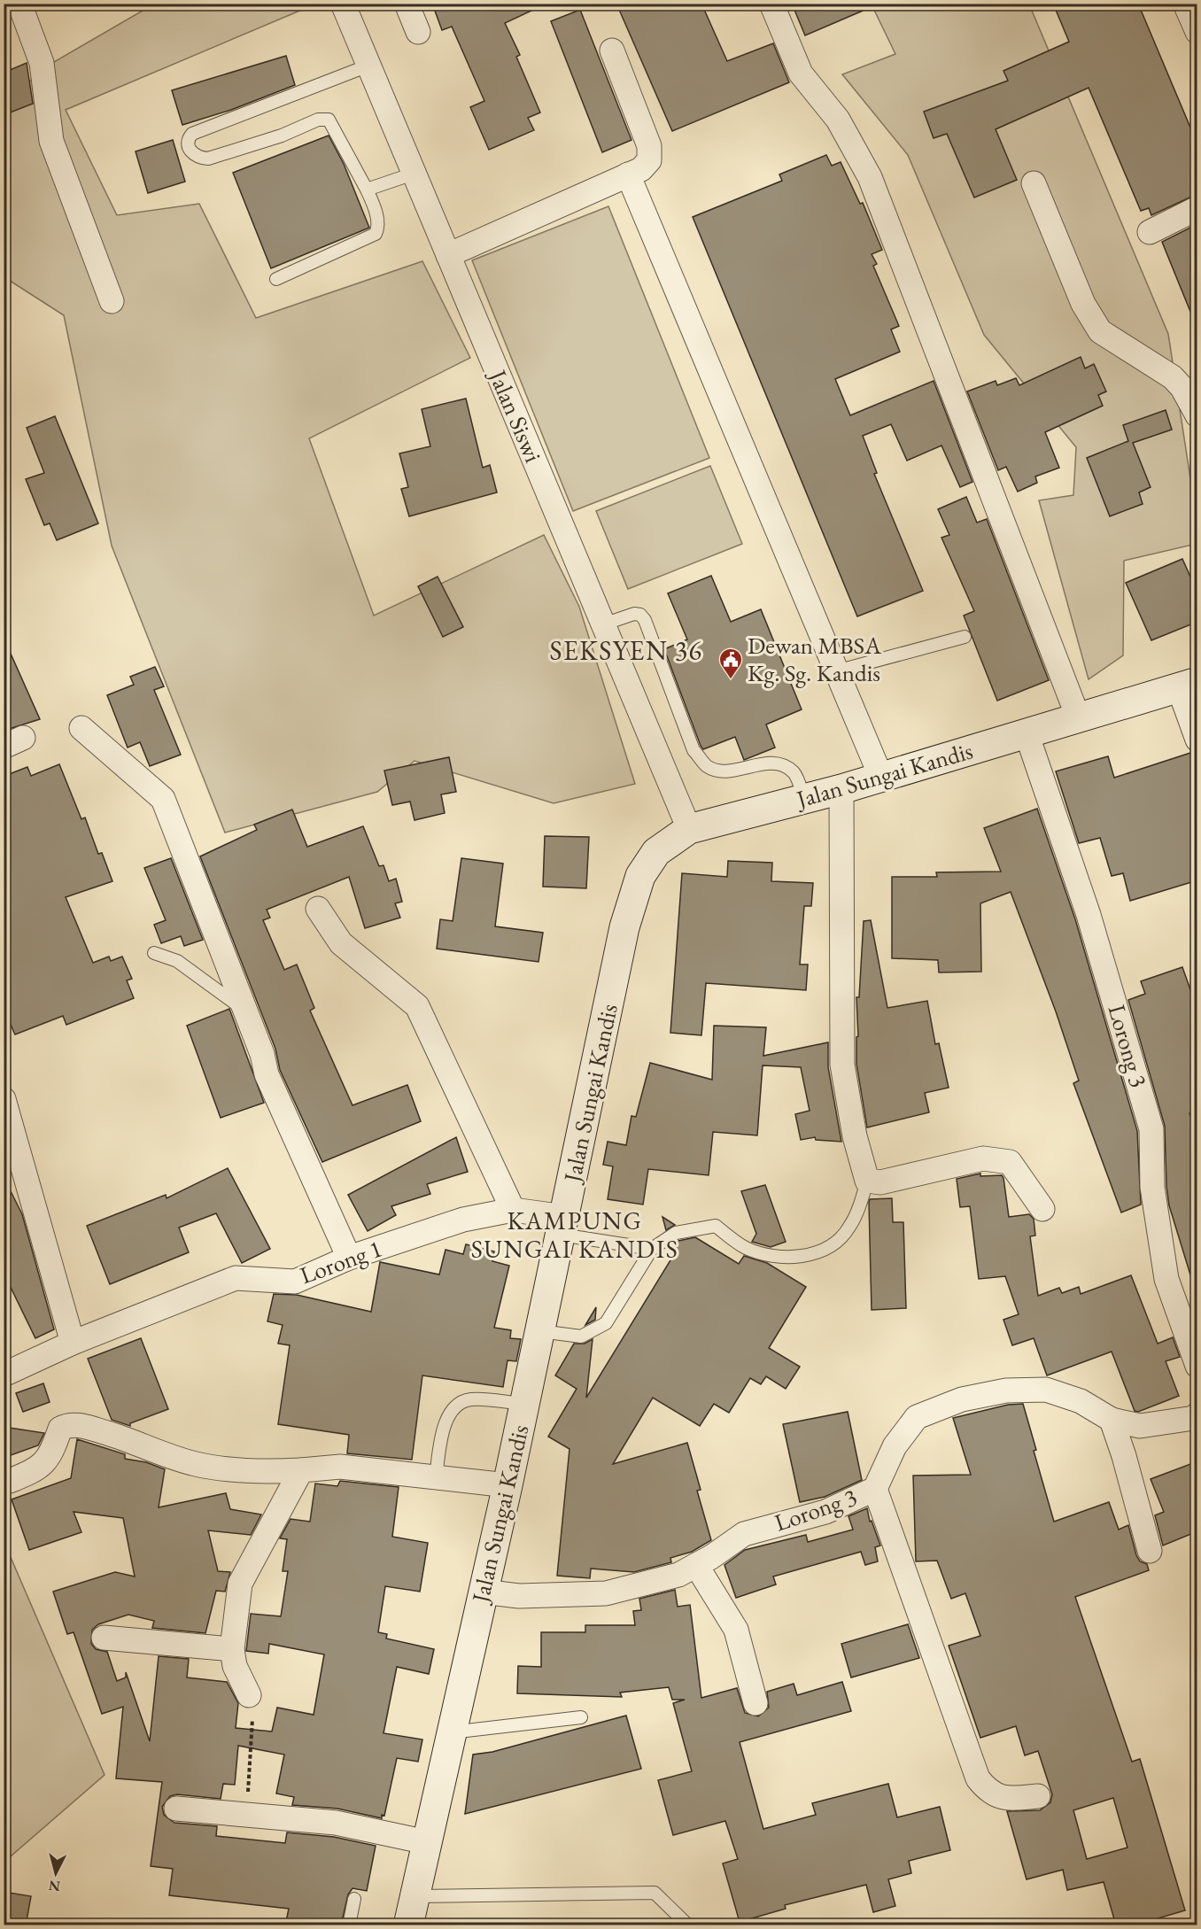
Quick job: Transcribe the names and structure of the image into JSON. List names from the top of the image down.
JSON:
{
  "streets": {
    "street": [
      "Jalan Siswi",
      "Jalan Sungai Kandis",
      "Lorong 3",
      "Lorong 1"
    ]
  },
  "crossings": [
    ["Jalan Siswi", "Jalan Sungai Kandis"],
    ["Jalan Sungai Kandis", "Lorong 3"],
    ["Jalan Sungai Kandis", "Lorong 1"]
  ],
  "districts": ["SEKSYEN 36", "KAMPUNG SUNGAI KANDIS"],
  "places": {
    "public building": ["Dewan MBSA Kg. Sg. Kandis"]
  },
  "north": "bottom"
}
